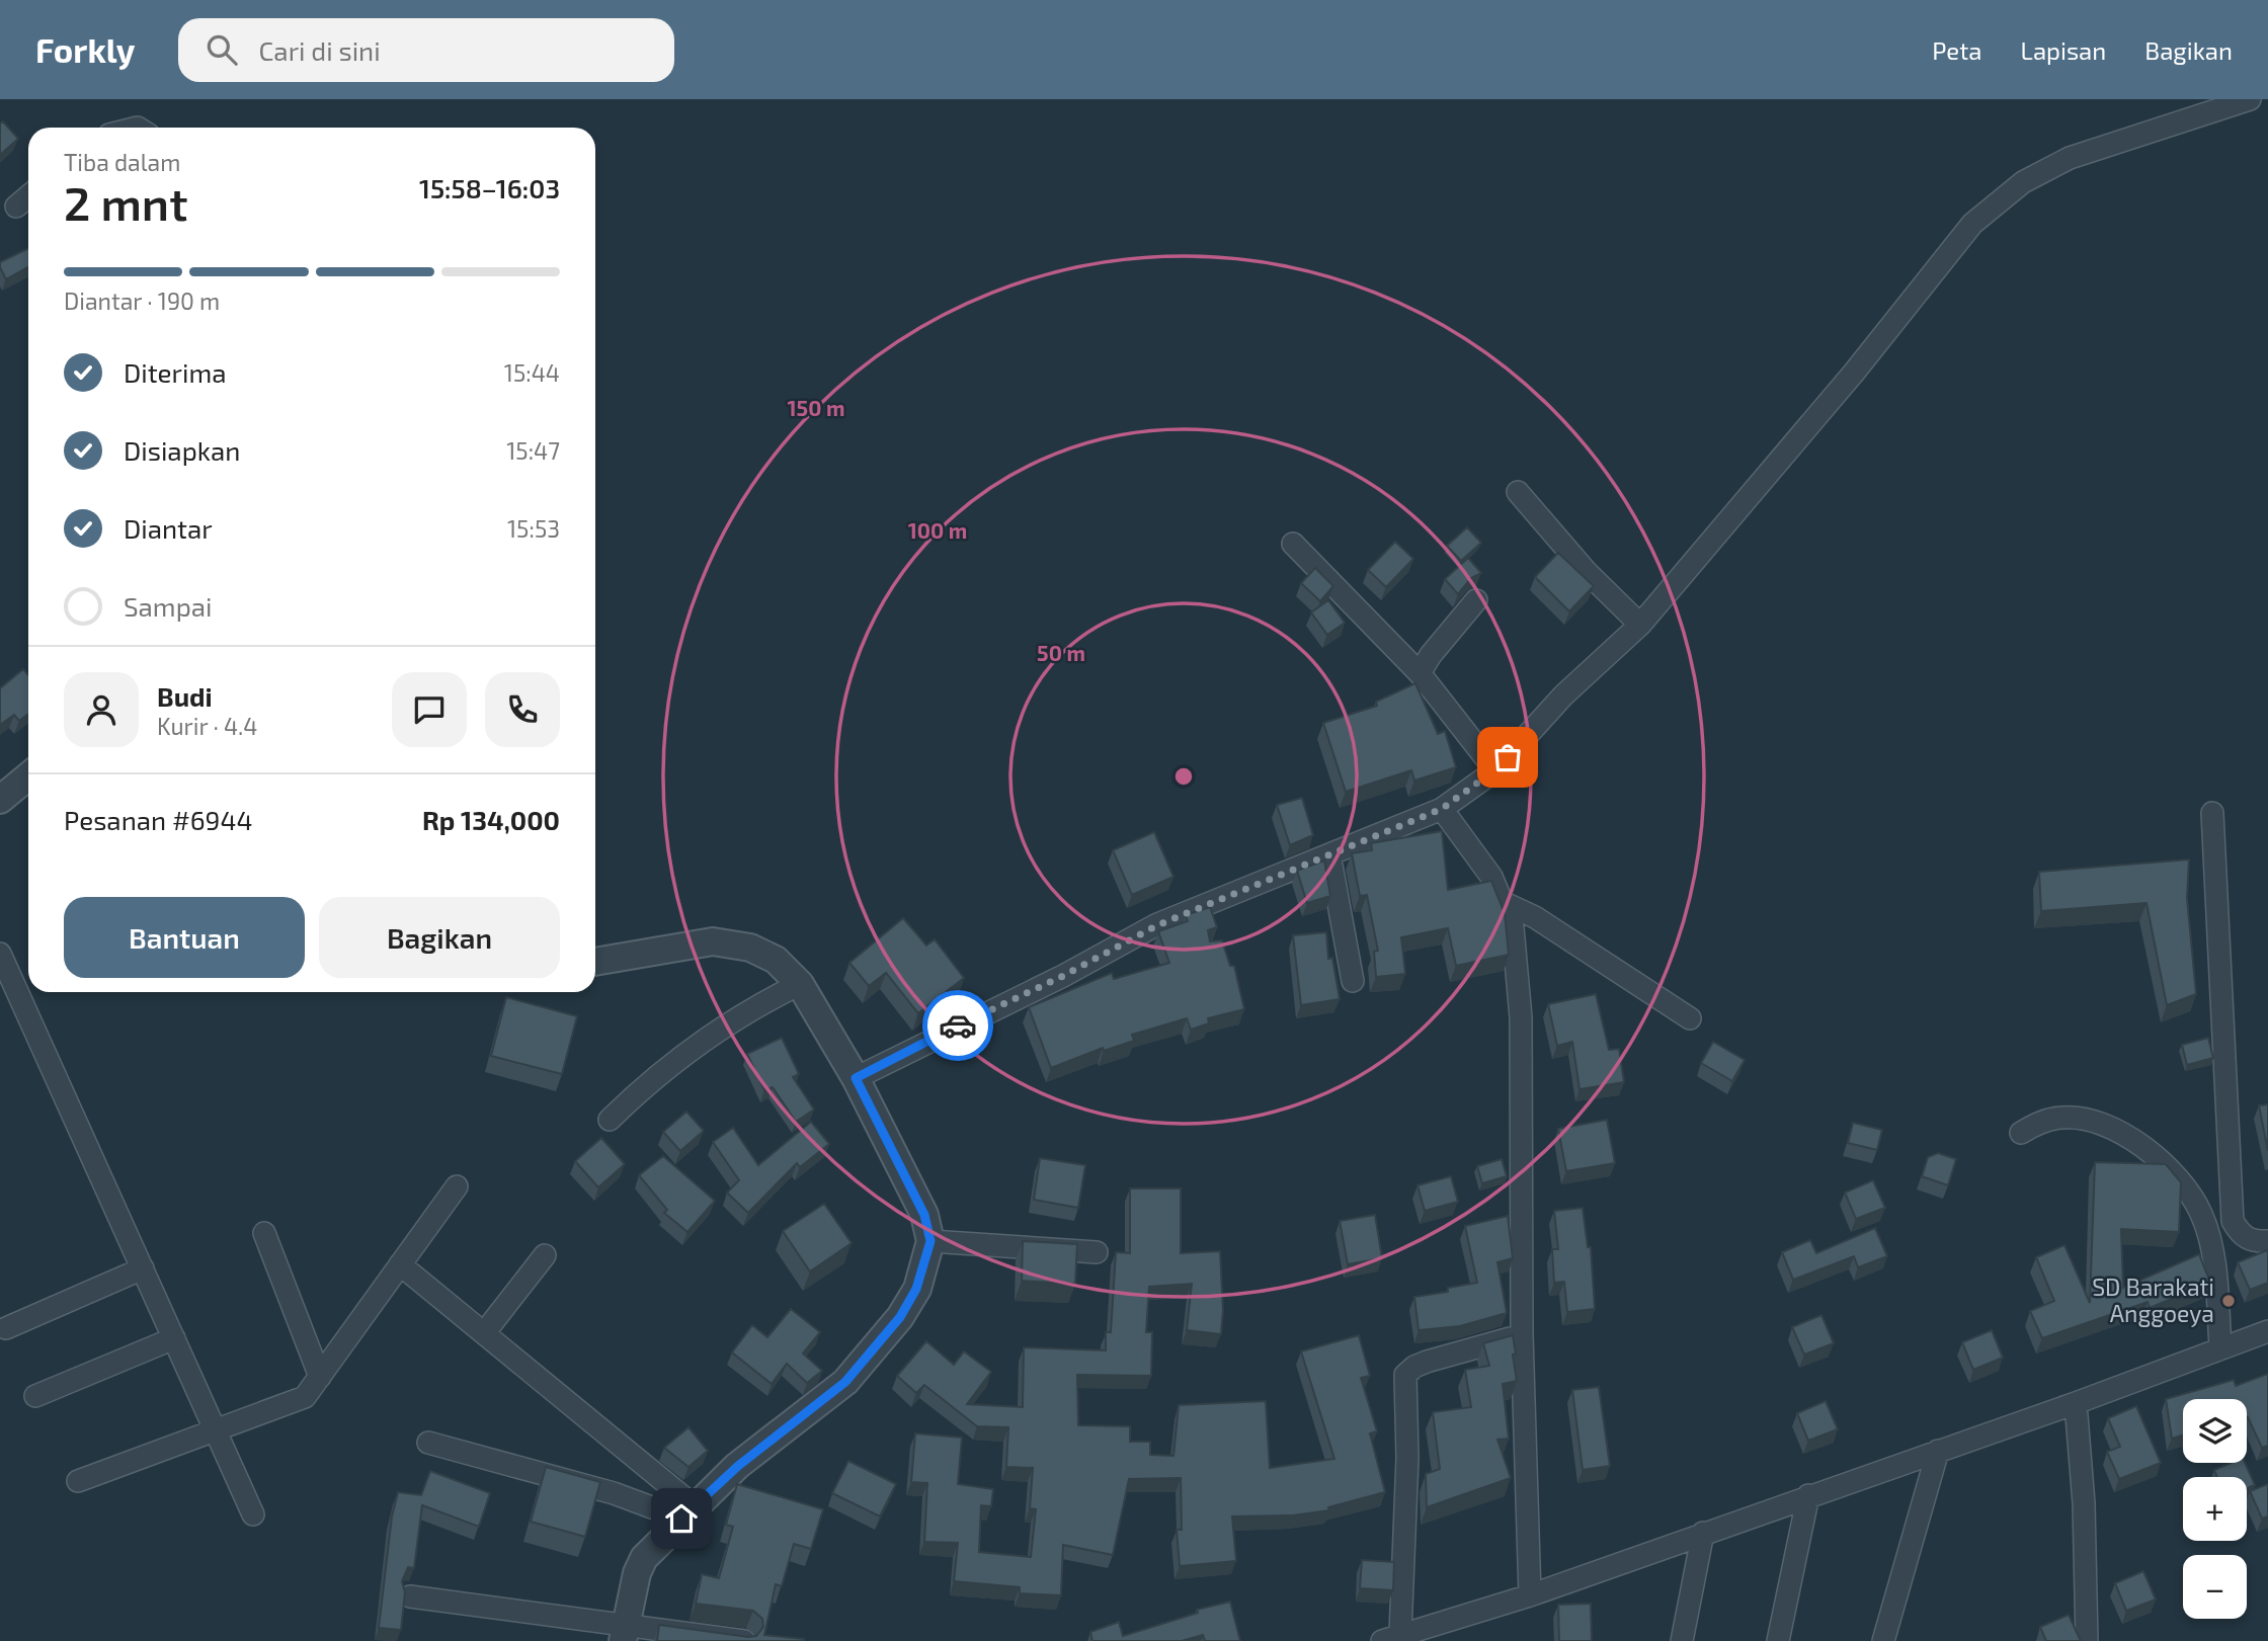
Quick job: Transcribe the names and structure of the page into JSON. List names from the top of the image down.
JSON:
{
  "places": ["SD Barakati Anggoeya"],
  "page": {
    "header": "Forkly",
    "search": "Cari di sini",
    "nav": ["Peta", "Lapisan", "Bagikan"],
    "heading": ["2 mnt", "Tiba dalam", "15:58–16:03"],
    "panel": [
      "Budi",
      "Kurir · 4.4",
      "Pesanan #6944",
      "Rp 134,000"
    ],
    "bar": "Diantar · 190 m",
    "list": [
      ["Diterima", "15:44"],
      ["Disiapkan", "15:47"],
      ["Diantar", "15:53"],
      "Sampai"
    ],
    "buttons": ["Bantuan", "Bagikan"],
    "map_buttons": ["+", "−"]
  },
  "rings": ["150 m", "100 m", "50 m"]
}
